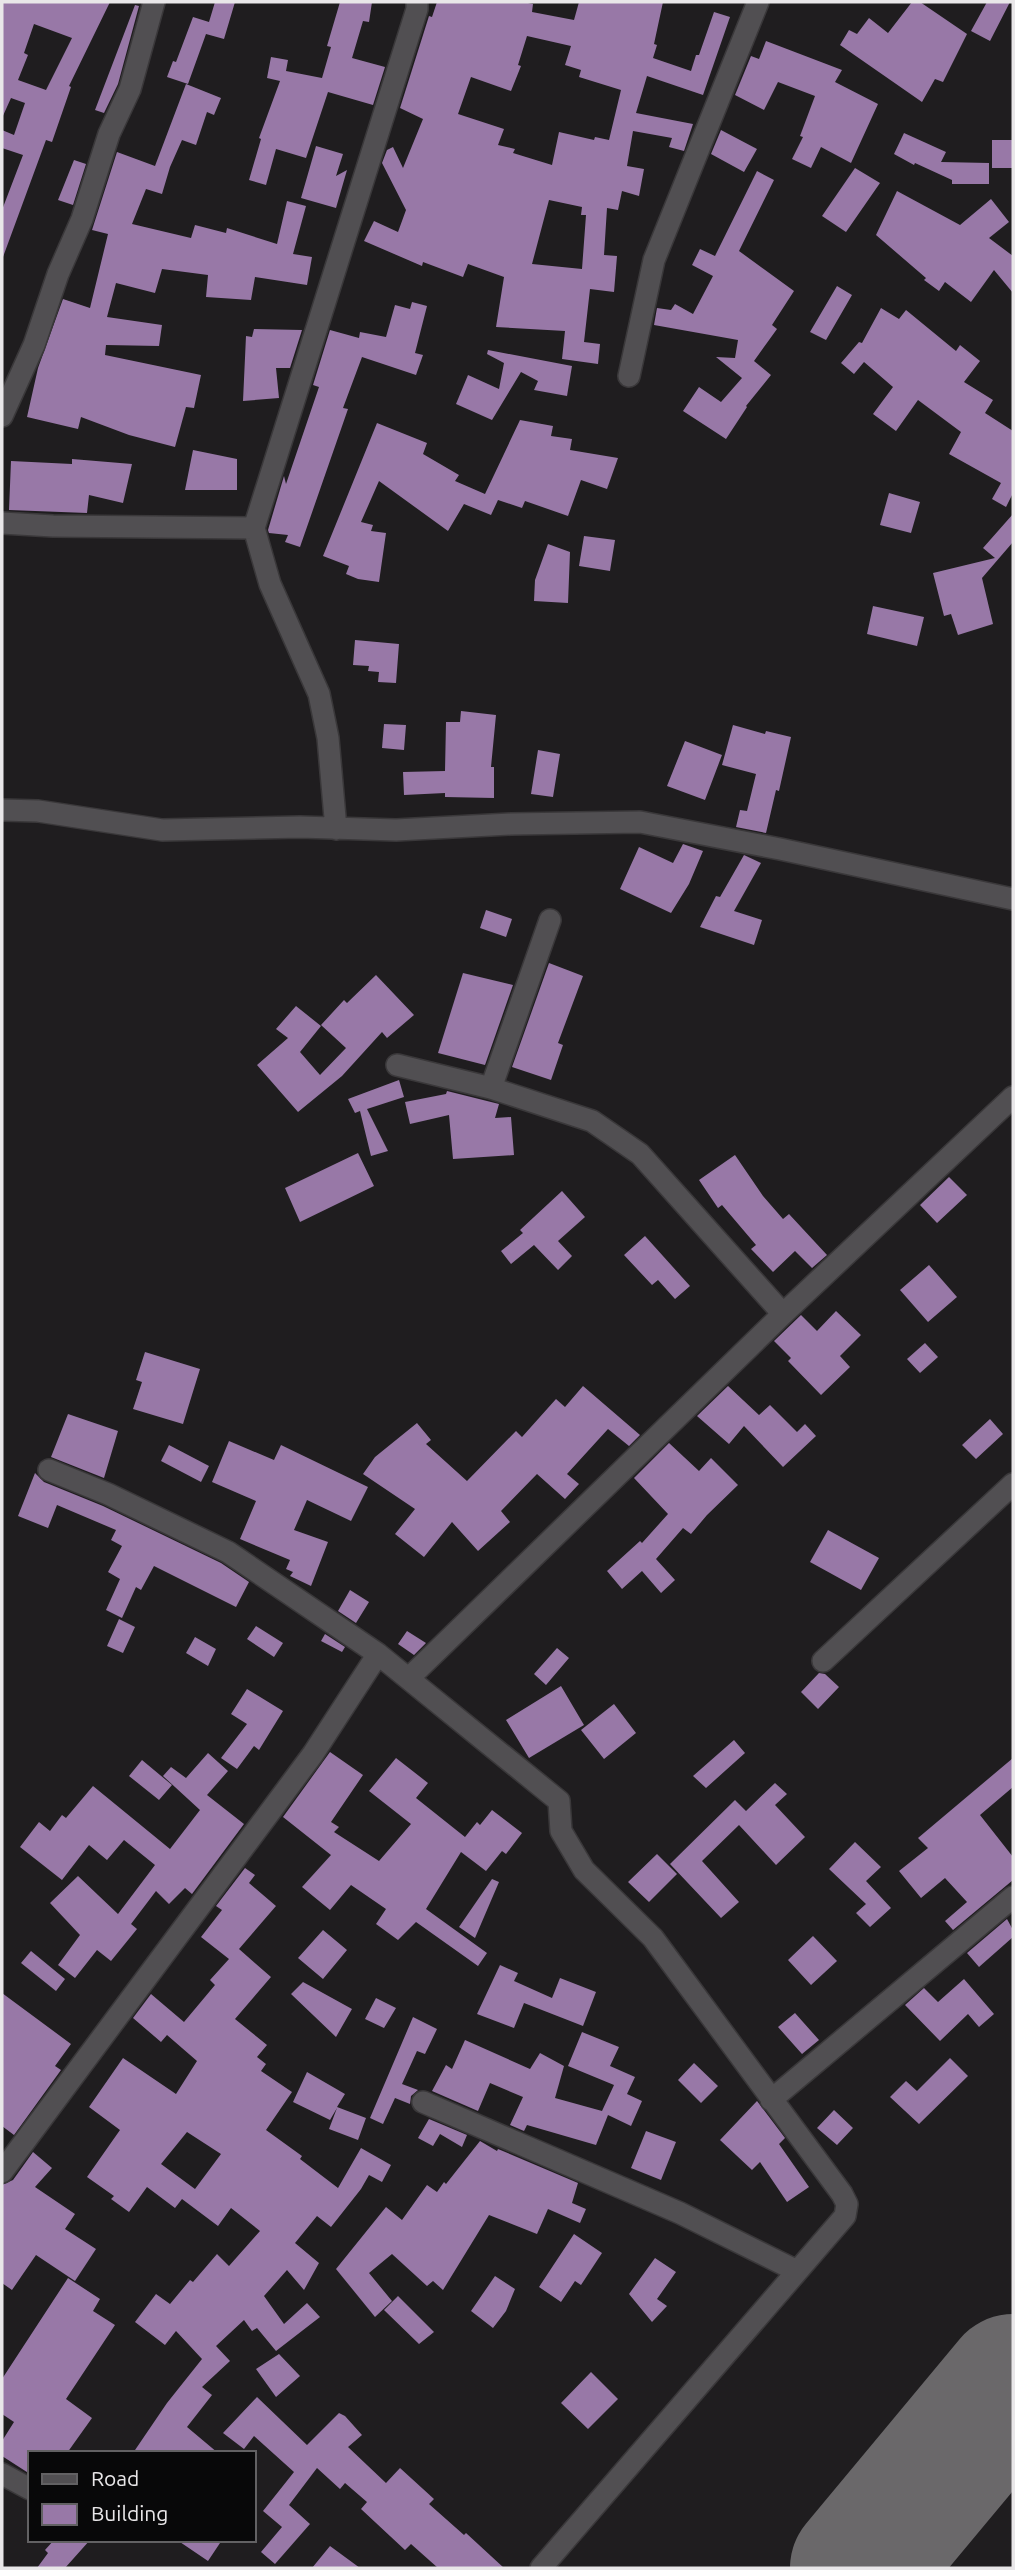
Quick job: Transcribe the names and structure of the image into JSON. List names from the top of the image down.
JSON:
{
  "legend": ["Road", "Building"]
}
